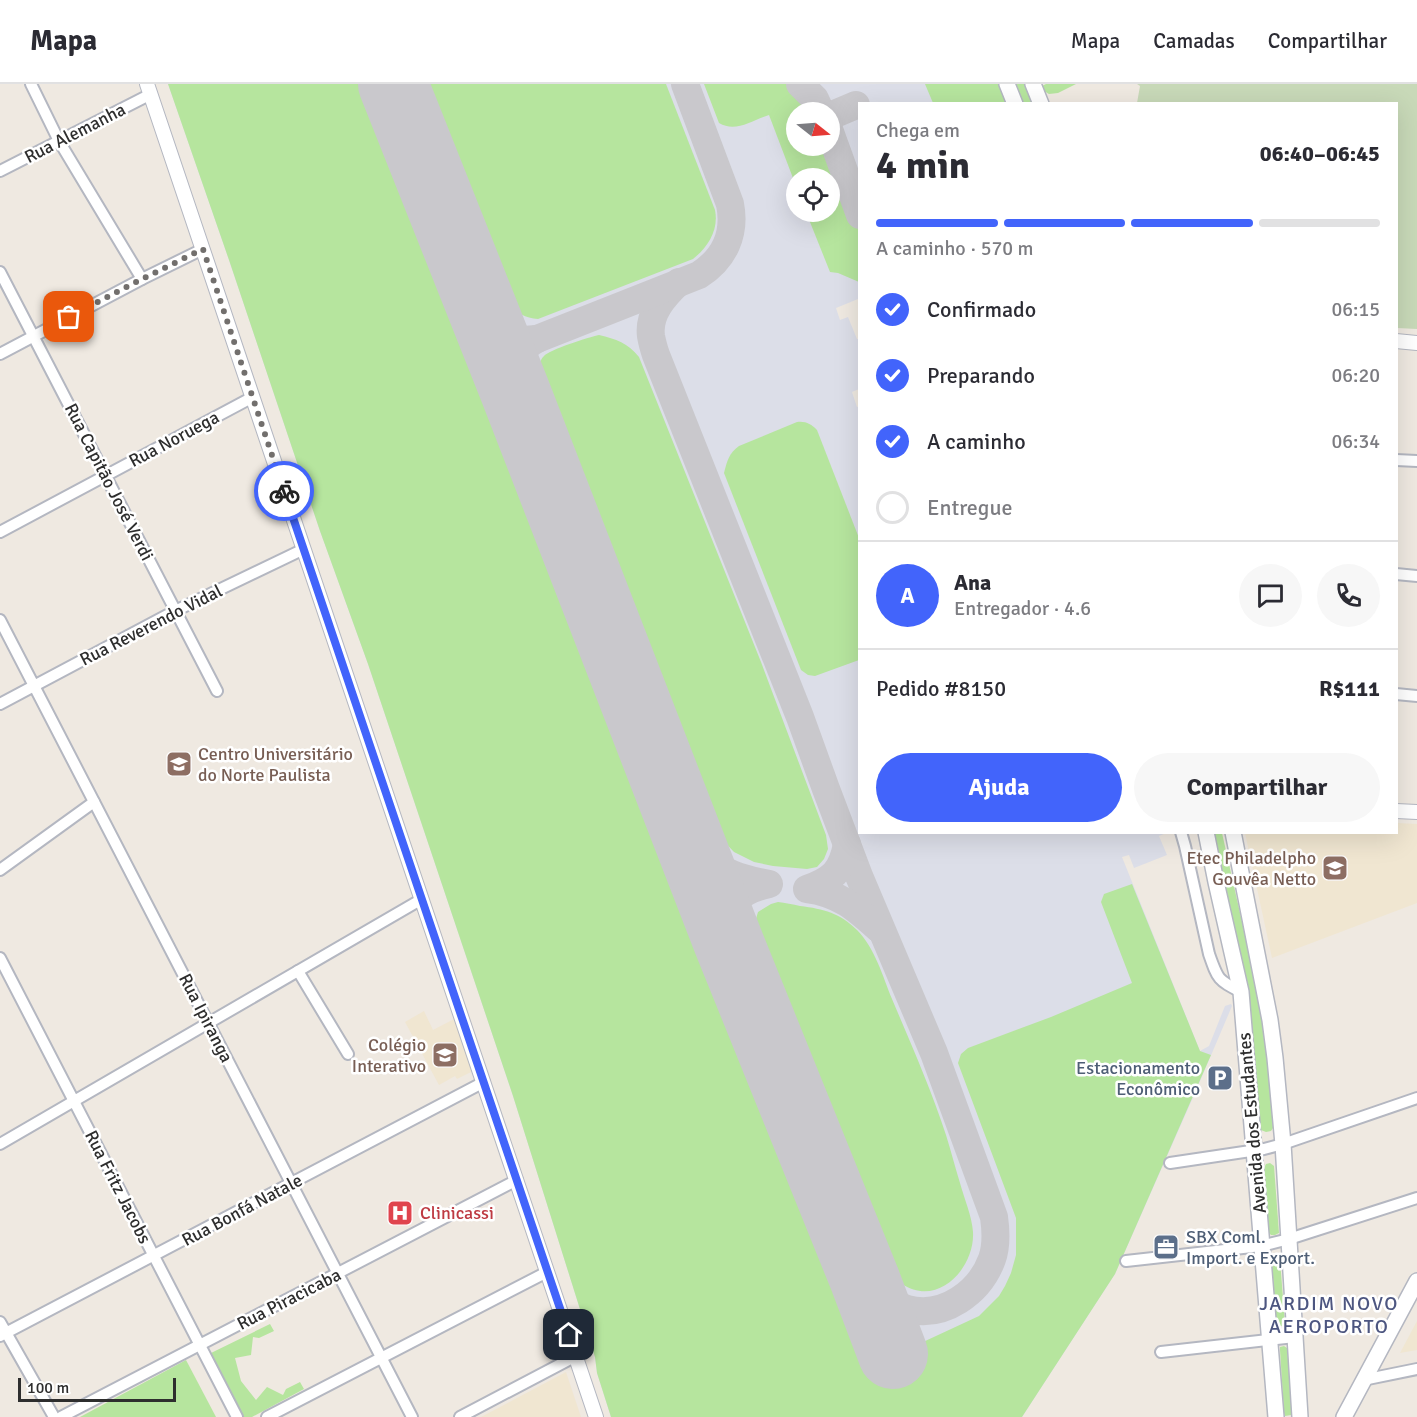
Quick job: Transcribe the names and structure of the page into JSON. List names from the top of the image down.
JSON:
{
  "streets": {
    "main road": ["Avenida dos Estudantes"],
    "street": [
      "Rua Alemanha",
      "Rua Noruega",
      "Rua Capitão José Verdi",
      "Rua Reverendo Vidal",
      "Rua Ipiranga",
      "Rua Fritz Jacobs",
      "Rua Bonfá Natale",
      "Rua Piracicaba"
    ]
  },
  "crossings": [
    ["Rua Noruega", "Rua Capitão José Verdi"],
    ["Rua Capitão José Verdi", "Rua Reverendo Vidal"],
    ["Rua Reverendo Vidal", "Rua Ipiranga"],
    ["Rua Ipiranga", "Rua Bonfá Natale"],
    ["Rua Ipiranga", "Rua Piracicaba"],
    ["Rua Fritz Jacobs", "Rua Bonfá Natale"],
    ["Rua Fritz Jacobs", "Rua Piracicaba"]
  ],
  "districts": ["JARDIM NOVO AEROPORTO"],
  "places": {
    "school or university": ["Centro Universitário do Norte Paulista", "Etec Philadelpho Gouvêa Netto", "Colégio Interativo"],
    "parking": ["Estacionamento Econômico"],
    "hospital": ["Clinicassi"],
    "office": ["SBX Coml. Import. e Export."]
  },
  "scale_bar": "100 m",
  "north": "right",
  "page": {
    "header": "Mapa",
    "nav": ["Mapa", "Camadas", "Compartilhar"],
    "heading": ["4 min", "Chega em", "06:40–06:45"],
    "panel": [
      "Ana",
      "Entregador · 4.6",
      "Pedido #8150",
      "R$111"
    ],
    "bar": "A caminho · 570 m",
    "list": [
      ["Confirmado", "06:15"],
      ["Preparando", "06:20"],
      ["A caminho", "06:34"],
      "Entregue"
    ],
    "round": "A",
    "buttons": ["Ajuda", "Compartilhar"],
    "scale": "100 m"
  }
}
